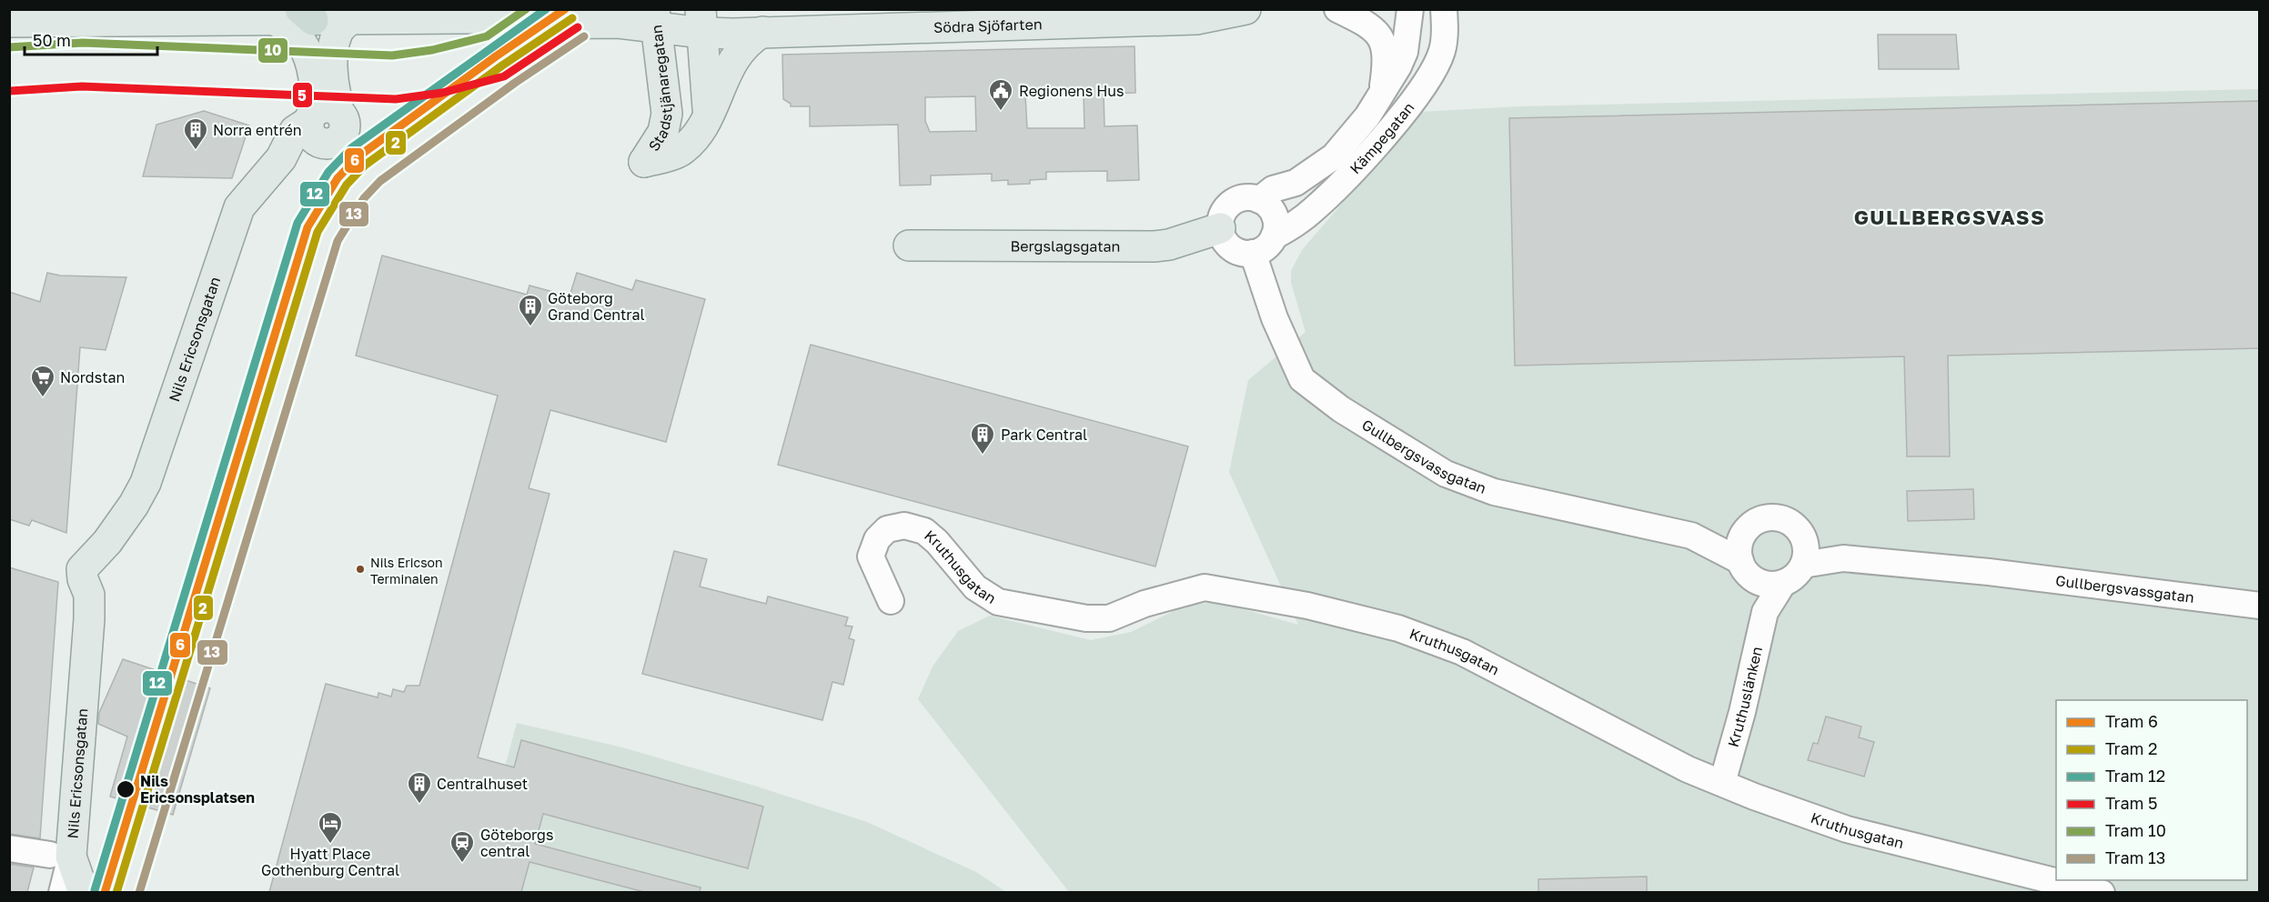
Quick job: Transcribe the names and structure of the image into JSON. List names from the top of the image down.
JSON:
{
  "streets": {
    "main road": [
      "Södra Sjöfarten",
      "Stadstjänaregatan",
      "Bergslagsgatan",
      "Nils Ericsonsgatan"
    ],
    "street": [
      "Kämpegatan",
      "Gullbergsvassgatan",
      "Kruthusgatan",
      "Kruthuslänken"
    ]
  },
  "crossings": [
    ["Södra Sjöfarten", "Stadstjänaregatan"],
    ["Kämpegatan", "Bergslagsgatan"],
    ["Kämpegatan", "Gullbergsvassgatan"],
    ["Bergslagsgatan", "Gullbergsvassgatan"],
    ["Gullbergsvassgatan", "Kruthuslänken"],
    ["Kruthusgatan", "Kruthuslänken"]
  ],
  "districts": ["GULLBERGSVASS"],
  "places": {
    "public building": ["Regionens Hus"],
    "building": [
      "Norra entrén",
      "Göteborg Grand Central",
      "Park Central",
      "Centralhuset"
    ],
    "supermarket": ["Nordstan"],
    "other": ["Nils Ericson Terminalen", "Nils Ericsonsplatsen"],
    "hotel": ["Hyatt Place Gothenburg Central"],
    "station": ["Göteborgs central"]
  },
  "lines": [
    "tram line 6",
    "tram line 12",
    "tram line 10",
    "tram line 2",
    "tram line 5",
    "tram line 13"
  ],
  "legend": [
    "Tram 6",
    "Tram 2",
    "Tram 12",
    "Tram 5",
    "Tram 10",
    "Tram 13"
  ],
  "scale_bar": "50 m"
}
